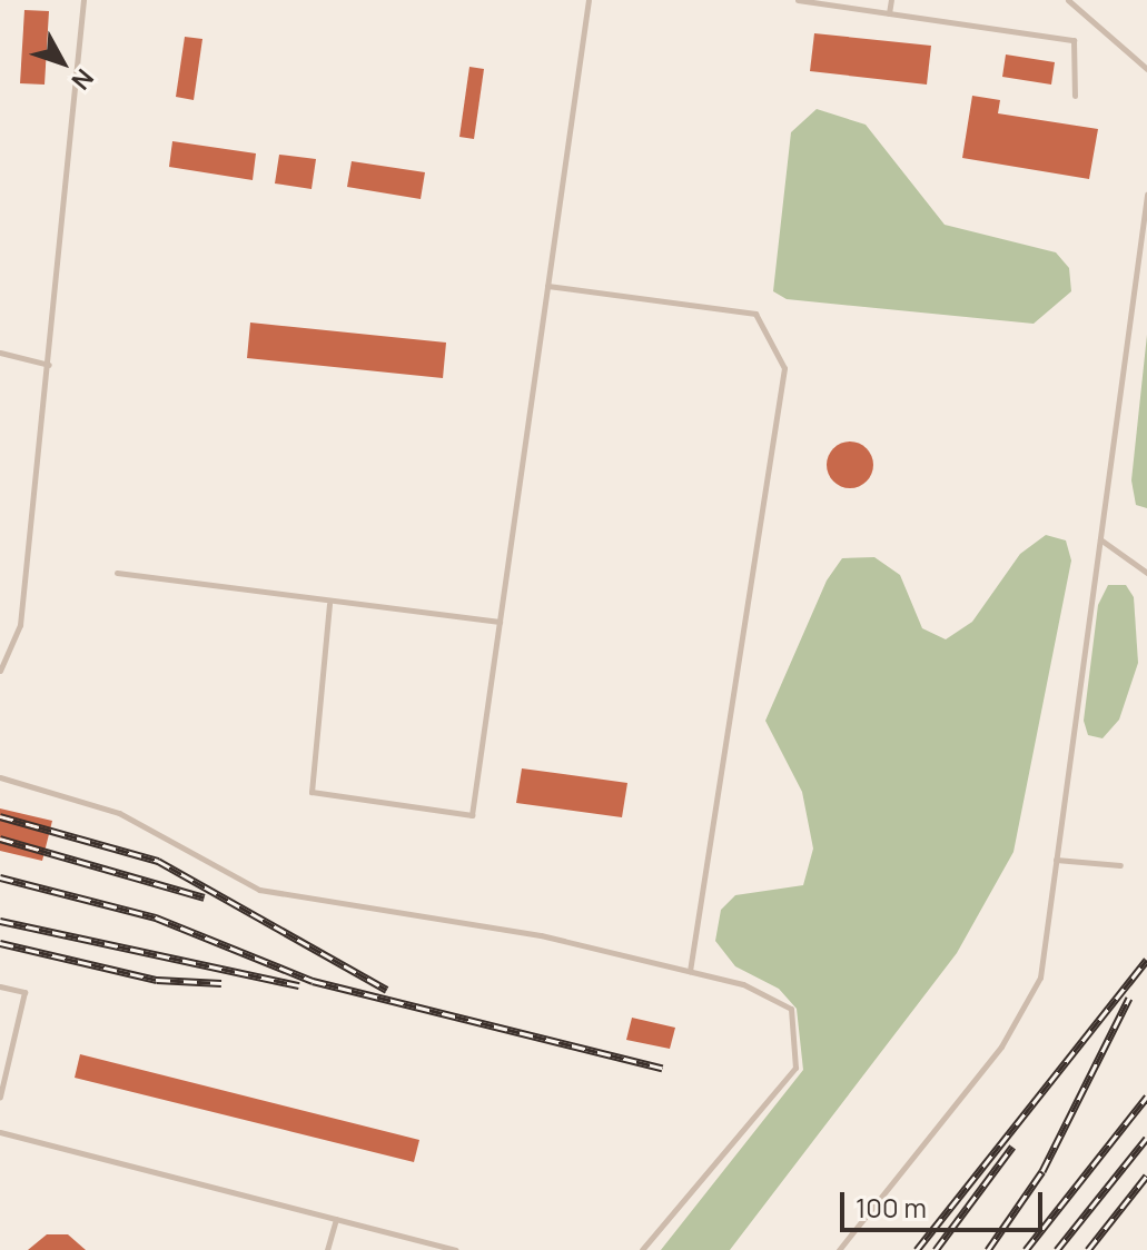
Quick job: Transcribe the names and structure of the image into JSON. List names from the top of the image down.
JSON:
{
  "scale_bar": "100 m",
  "north": "bottom right"
}
